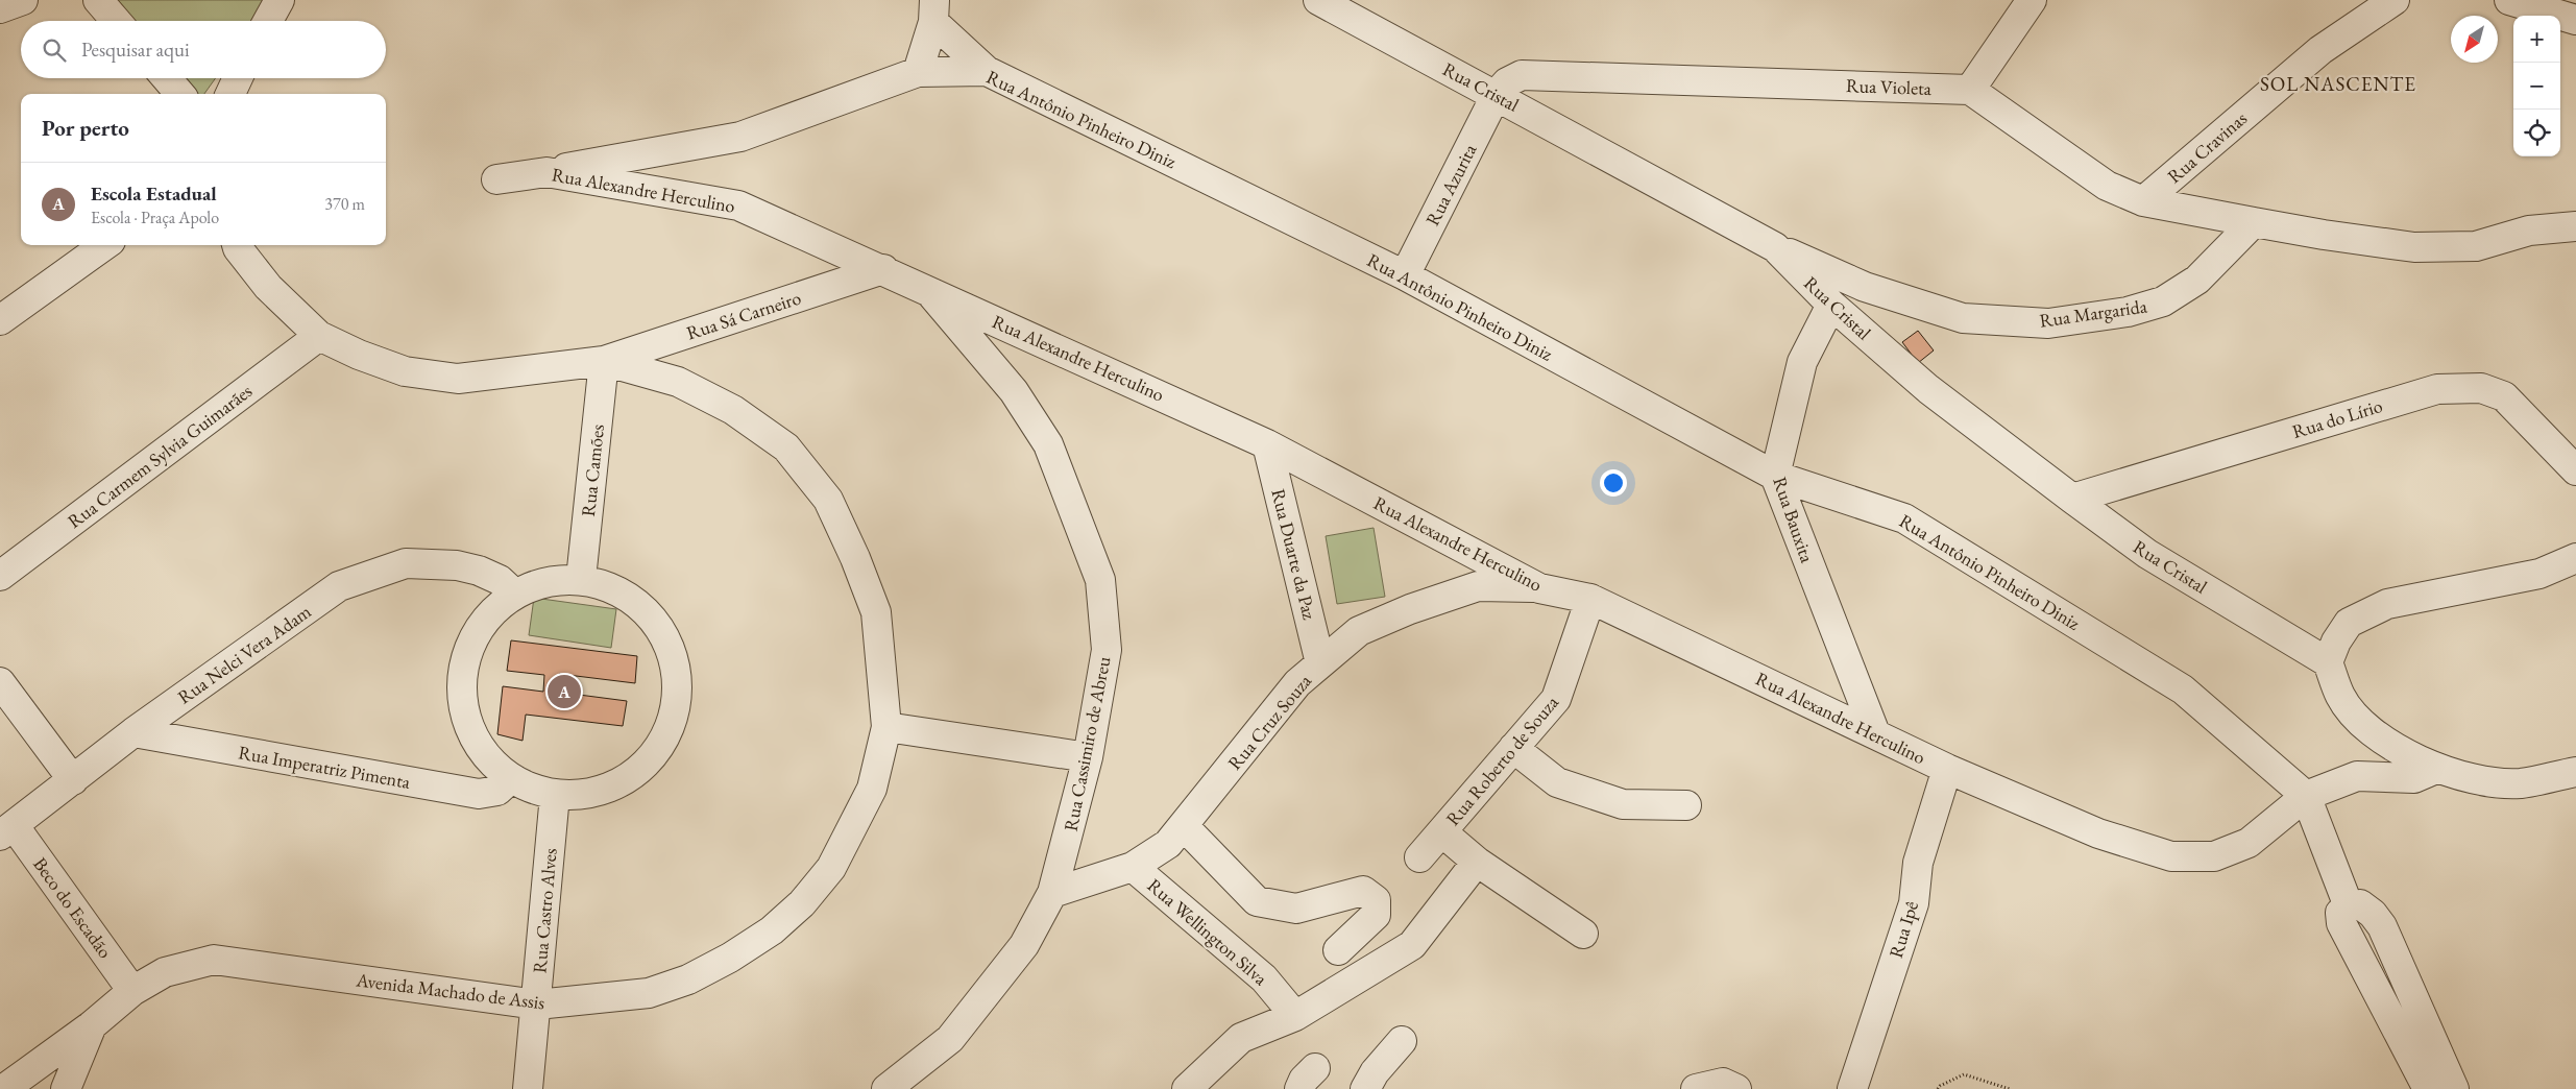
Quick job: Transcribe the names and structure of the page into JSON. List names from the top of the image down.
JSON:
{
  "streets": {
    "street": [
      "Rua Cristal",
      "Rua Violeta",
      "Rua Antônio Pinheiro Diniz",
      "Rua Cravinas",
      "Rua Azurita",
      "Rua Alexandre Herculino",
      "Rua Margarida",
      "Rua Sá Carneiro",
      "Rua do Lírio",
      "Rua Carmem Sylvia Guimarães",
      "Rua Camões",
      "Rua Bauxita",
      "Rua Duarte da Paz",
      "Rua Nelci Vera Adam",
      "Rua Cruz Souza",
      "Rua Cassimiro de Abreu",
      "Rua Roberto de Souza",
      "Rua Imperatriz Pimenta",
      "Beco do Escadão",
      "Rua Castro Alves",
      "Rua Ipê",
      "Rua Wellington Silva",
      "Avenida Machado de Assis"
    ]
  },
  "crossings": [
    ["Rua Cristal", "Rua Violeta"],
    ["Rua Cristal", "Rua Azurita"],
    ["Rua Cristal", "Rua Margarida"],
    ["Rua Cristal", "Rua do Lírio"],
    ["Rua Cristal", "Rua Bauxita"],
    ["Rua Violeta", "Rua Azurita"],
    ["Rua Antônio Pinheiro Diniz", "Rua Azurita"],
    ["Rua Antônio Pinheiro Diniz", "Rua Alexandre Herculino"],
    ["Rua Antônio Pinheiro Diniz", "Rua Bauxita"],
    ["Rua Alexandre Herculino", "Rua Sá Carneiro"],
    ["Rua Alexandre Herculino", "Rua Bauxita"],
    ["Rua Alexandre Herculino", "Rua Duarte da Paz"],
    ["Rua Alexandre Herculino", "Rua Cruz Souza"],
    ["Rua Alexandre Herculino", "Rua Cassimiro de Abreu"],
    ["Rua Alexandre Herculino", "Rua Roberto de Souza"],
    ["Rua Alexandre Herculino", "Rua Ipê"],
    ["Rua Sá Carneiro", "Rua Camões"],
    ["Rua Sá Carneiro", "Avenida Machado de Assis"],
    ["Rua Carmem Sylvia Guimarães", "Avenida Machado de Assis"],
    ["Rua Camões", "Avenida Machado de Assis"],
    ["Rua Duarte da Paz", "Rua Cruz Souza"],
    ["Rua Nelci Vera Adam", "Rua Imperatriz Pimenta"],
    ["Rua Nelci Vera Adam", "Beco do Escadão"],
    ["Rua Cruz Souza", "Rua Cassimiro de Abreu"],
    ["Rua Cruz Souza", "Rua Wellington Silva"],
    ["Beco do Escadão", "Avenida Machado de Assis"],
    ["Rua Castro Alves", "Avenida Machado de Assis"]
  ],
  "districts": ["SOL NASCENTE"],
  "north": "bottom left",
  "page": {
    "map_buttons": ["+", "−"],
    "search": "Pesquisar aqui",
    "heading": "Por perto",
    "list": [
      {
        "mark": "A",
        "name": "Escola Estadual",
        "note": "Escola · Praça Apolo",
        "value": "370 m"
      }
    ],
    "pins": "A"
  }
}
